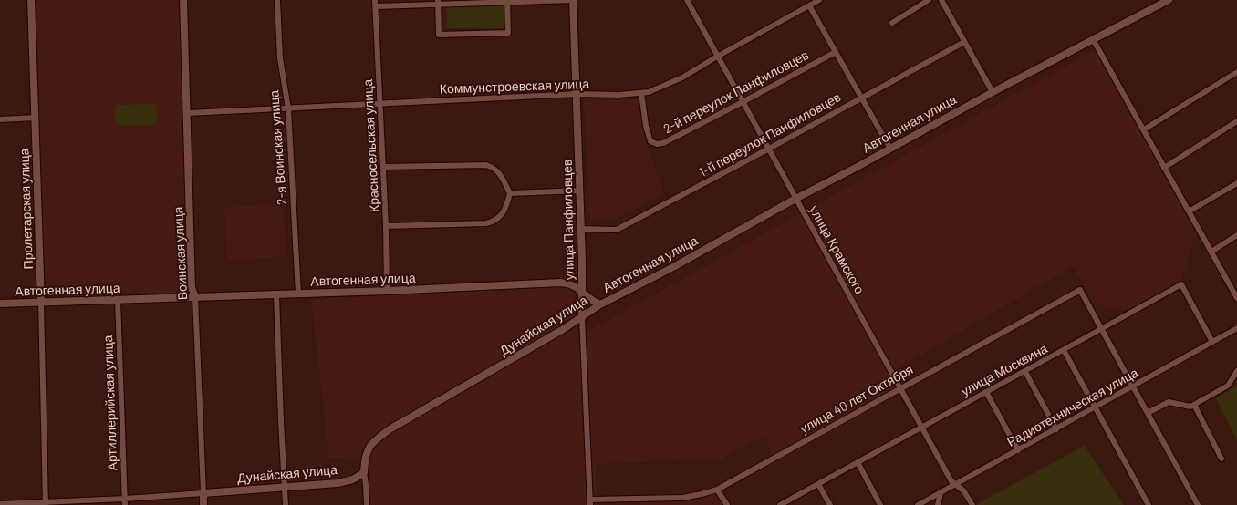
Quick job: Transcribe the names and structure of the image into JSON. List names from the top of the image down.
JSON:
{
  "streets": {
    "street": [
      "Коммунстроевская улица",
      "2-й переулок Панфиловцев",
      "Автогенная улица",
      "1-й переулок Панфиловцев",
      "Красносельская улица",
      "2-я Воинская улица",
      "Пролетарская улица",
      "улица Панфиловцев",
      "улица Крамского",
      "Воинская улица",
      "Дунайская улица",
      "улица Москвина",
      "улица 40 лет Октября",
      "Артиллерийская улица",
      "Радиотехническая улица"
    ]
  },
  "crossings": [
    ["Коммунстроевская улица", "2-й переулок Панфиловцев"],
    ["Коммунстроевская улица", "Красносельская улица"],
    ["Коммунстроевская улица", "2-я Воинская улица"],
    ["Коммунстроевская улица", "улица Панфиловцев"],
    ["Коммунстроевская улица", "улица Крамского"],
    ["Коммунстроевская улица", "Воинская улица"],
    ["2-й переулок Панфиловцев", "улица Крамского"],
    ["Автогенная улица", "Красносельская улица"],
    ["Автогенная улица", "2-я Воинская улица"],
    ["Автогенная улица", "Пролетарская улица"],
    ["Автогенная улица", "улица Панфиловцев"],
    ["Автогенная улица", "улица Крамского"],
    ["Автогенная улица", "Воинская улица"],
    ["Автогенная улица", "Дунайская улица"],
    ["Автогенная улица", "Артиллерийская улица"],
    ["1-й переулок Панфиловцев", "улица Панфиловцев"],
    ["1-й переулок Панфиловцев", "улица Крамского"],
    ["Пролетарская улица", "Дунайская улица"],
    ["улица Панфиловцев", "Дунайская улица"],
    ["улица Панфиловцев", "улица 40 лет Октября"],
    ["улица Крамского", "улица Москвина"],
    ["улица Крамского", "улица 40 лет Октября"],
    ["улица Крамского", "Радиотехническая улица"],
    ["Воинская улица", "Дунайская улица"],
    ["Дунайская улица", "Артиллерийская улица"],
    ["улица Москвина", "улица 40 лет Октября"],
    ["улица Москвина", "Радиотехническая улица"]
  ]
}
